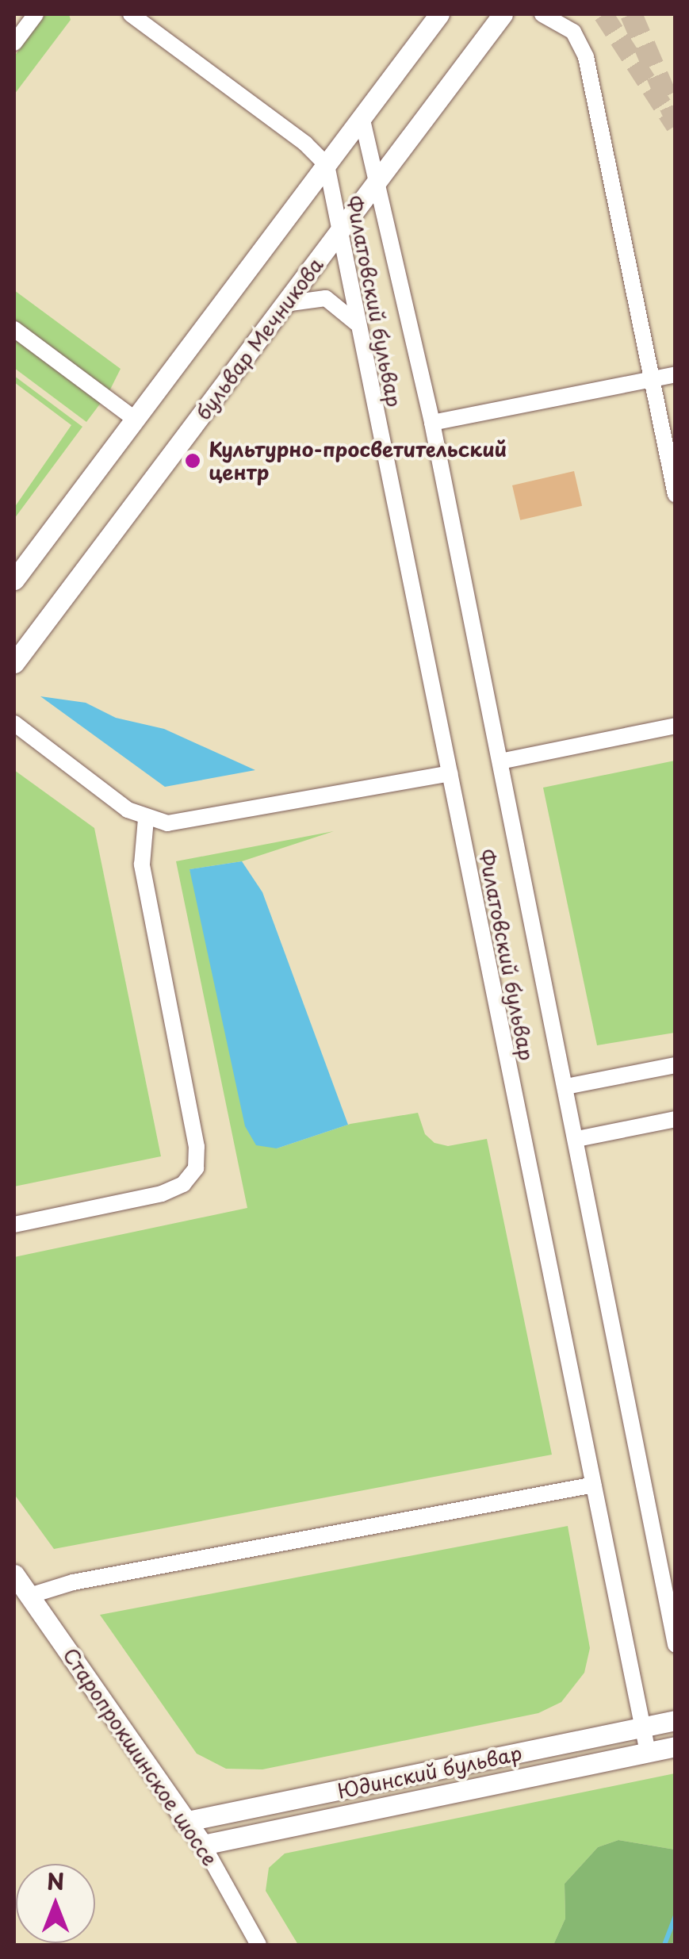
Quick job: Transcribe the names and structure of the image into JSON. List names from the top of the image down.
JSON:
{
  "streets": {
    "street": [
      "Филатовский бульвар",
      "бульвар Мечникова",
      "Старопрокшинское шоссе",
      "Юдинский бульвар"
    ]
  },
  "crossings": [
    ["Филатовский бульвар", "бульвар Мечникова"],
    ["Филатовский бульвар", "Юдинский бульвар"],
    ["Старопрокшинское шоссе", "Юдинский бульвар"]
  ],
  "places": ["Культурно-просветительский центр"],
  "north": "top"
}
